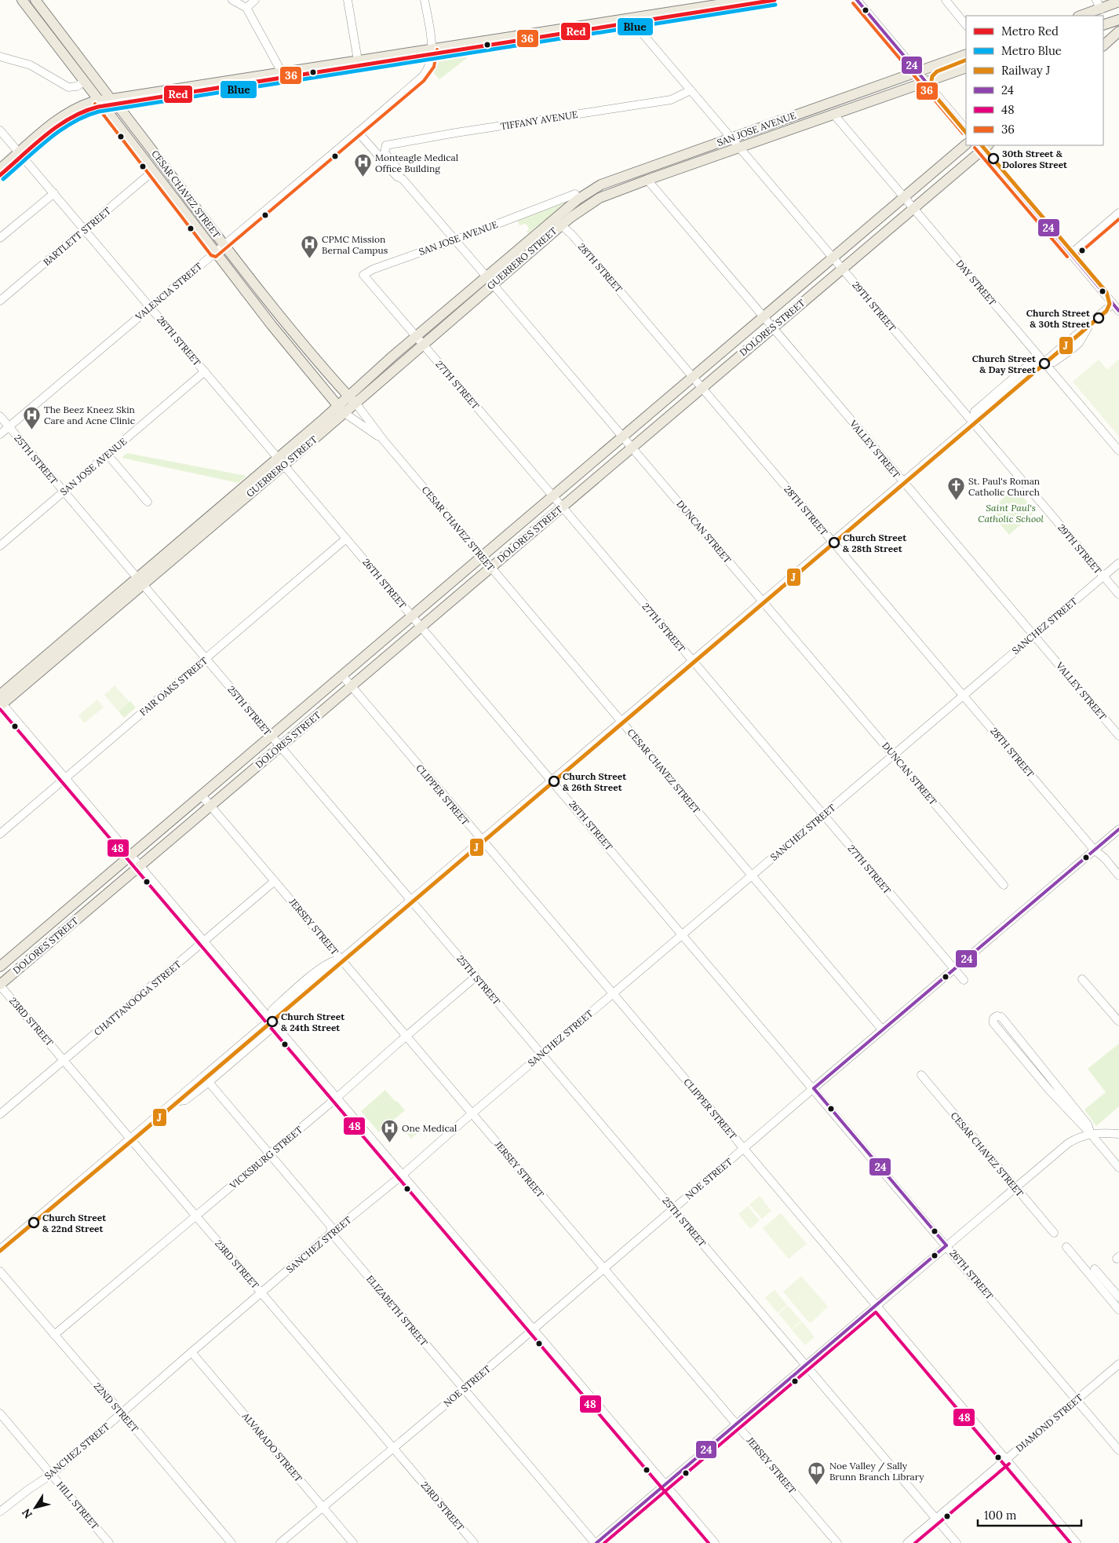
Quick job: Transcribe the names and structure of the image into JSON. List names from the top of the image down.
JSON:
{
  "streets": {
    "main road": [
      "SAN JOSE AVENUE",
      "CESAR CHAVEZ STREET",
      "GUERRERO STREET",
      "DOLORES STREET"
    ],
    "street": [
      "TIFFANY AVENUE",
      "BARTLETT STREET",
      "28TH STREET",
      "DAY STREET",
      "VALENCIA STREET",
      "29TH STREET",
      "26TH STREET",
      "27TH STREET",
      "VALLEY STREET",
      "25TH STREET",
      "DUNCAN STREET",
      "SANCHEZ STREET",
      "FAIR OAKS STREET",
      "CLIPPER STREET",
      "JERSEY STREET",
      "CHATTANOOGA STREET",
      "23RD STREET",
      "VICKSBURG STREET",
      "NOE STREET",
      "ELIZABETH STREET",
      "22ND STREET",
      "DIAMOND STREET",
      "ALVARADO STREET",
      "HILL STREET"
    ]
  },
  "crossings": [
    ["TIFFANY AVENUE", "29TH STREET"],
    ["TIFFANY AVENUE", "DUNCAN STREET"],
    ["SAN JOSE AVENUE", "GUERRERO STREET"],
    ["SAN JOSE AVENUE", "28TH STREET"],
    ["SAN JOSE AVENUE", "DAY STREET"],
    ["SAN JOSE AVENUE", "29TH STREET"],
    ["SAN JOSE AVENUE", "26TH STREET"],
    ["SAN JOSE AVENUE", "27TH STREET"],
    ["SAN JOSE AVENUE", "VALLEY STREET"],
    ["SAN JOSE AVENUE", "25TH STREET"],
    ["SAN JOSE AVENUE", "DUNCAN STREET"],
    ["CESAR CHAVEZ STREET", "BARTLETT STREET"],
    ["CESAR CHAVEZ STREET", "GUERRERO STREET"],
    ["CESAR CHAVEZ STREET", "VALENCIA STREET"],
    ["CESAR CHAVEZ STREET", "DOLORES STREET"],
    ["CESAR CHAVEZ STREET", "SANCHEZ STREET"],
    ["CESAR CHAVEZ STREET", "NOE STREET"],
    ["BARTLETT STREET", "26TH STREET"],
    ["GUERRERO STREET", "28TH STREET"],
    ["GUERRERO STREET", "26TH STREET"],
    ["GUERRERO STREET", "27TH STREET"],
    ["GUERRERO STREET", "25TH STREET"],
    ["GUERRERO STREET", "DUNCAN STREET"],
    ["28TH STREET", "DOLORES STREET"],
    ["28TH STREET", "SANCHEZ STREET"],
    ["28TH STREET", "NOE STREET"],
    ["DAY STREET", "DOLORES STREET"],
    ["VALENCIA STREET", "26TH STREET"],
    ["VALENCIA STREET", "25TH STREET"],
    ["VALENCIA STREET", "DUNCAN STREET"],
    ["29TH STREET", "DOLORES STREET"],
    ["29TH STREET", "SANCHEZ STREET"],
    ["DOLORES STREET", "26TH STREET"],
    ["DOLORES STREET", "27TH STREET"],
    ["DOLORES STREET", "VALLEY STREET"],
    ["DOLORES STREET", "25TH STREET"],
    ["DOLORES STREET", "DUNCAN STREET"],
    ["DOLORES STREET", "CLIPPER STREET"],
    ["DOLORES STREET", "JERSEY STREET"],
    ["DOLORES STREET", "23RD STREET"],
    ["26TH STREET", "SANCHEZ STREET"],
    ["26TH STREET", "FAIR OAKS STREET"],
    ["26TH STREET", "NOE STREET"],
    ["26TH STREET", "DIAMOND STREET"],
    ["27TH STREET", "SANCHEZ STREET"],
    ["27TH STREET", "NOE STREET"],
    ["VALLEY STREET", "SANCHEZ STREET"],
    ["25TH STREET", "SANCHEZ STREET"],
    ["25TH STREET", "FAIR OAKS STREET"],
    ["25TH STREET", "VICKSBURG STREET"],
    ["25TH STREET", "NOE STREET"],
    ["25TH STREET", "DIAMOND STREET"],
    ["DUNCAN STREET", "SANCHEZ STREET"],
    ["SANCHEZ STREET", "CLIPPER STREET"],
    ["SANCHEZ STREET", "JERSEY STREET"],
    ["SANCHEZ STREET", "23RD STREET"],
    ["SANCHEZ STREET", "ELIZABETH STREET"],
    ["SANCHEZ STREET", "22ND STREET"],
    ["SANCHEZ STREET", "ALVARADO STREET"],
    ["SANCHEZ STREET", "HILL STREET"],
    ["CLIPPER STREET", "NOE STREET"],
    ["CLIPPER STREET", "DIAMOND STREET"],
    ["JERSEY STREET", "CHATTANOOGA STREET"],
    ["JERSEY STREET", "VICKSBURG STREET"],
    ["JERSEY STREET", "NOE STREET"],
    ["CHATTANOOGA STREET", "23RD STREET"],
    ["23RD STREET", "VICKSBURG STREET"],
    ["23RD STREET", "NOE STREET"],
    ["VICKSBURG STREET", "ELIZABETH STREET"],
    ["VICKSBURG STREET", "22ND STREET"],
    ["NOE STREET", "ELIZABETH STREET"],
    ["NOE STREET", "ALVARADO STREET"]
  ],
  "parks": ["Saint Paul's Catholic School"],
  "places": {
    "other": [
      "30th Street & Dolores Street",
      "Church Street & 30th Street",
      "Church Street & Day Street",
      "Church Street & 28th Street",
      "Church Street & 26th Street",
      "Church Street & 24th Street",
      "Church Street & 22nd Street"
    ],
    "hospital": [
      "Monteagle Medical Office Building",
      "CPMC Mission Bernal Campus",
      "The Beez Kneez Skin Care and Acne Clinic",
      "One Medical"
    ],
    "church": ["St. Paul's Roman Catholic Church"],
    "library": ["Noe Valley / Sally Brunn Branch Library"]
  },
  "lines": [
    "metro line Red",
    "transit line 24",
    "transit line 36",
    "metro line Blue",
    "rail line J",
    "transit line 48"
  ],
  "legend": [
    "Metro Red",
    "Metro Blue",
    "Railway J",
    "24",
    "48",
    "36"
  ],
  "scale_bar": "100 m",
  "north": "bottom left"
}
